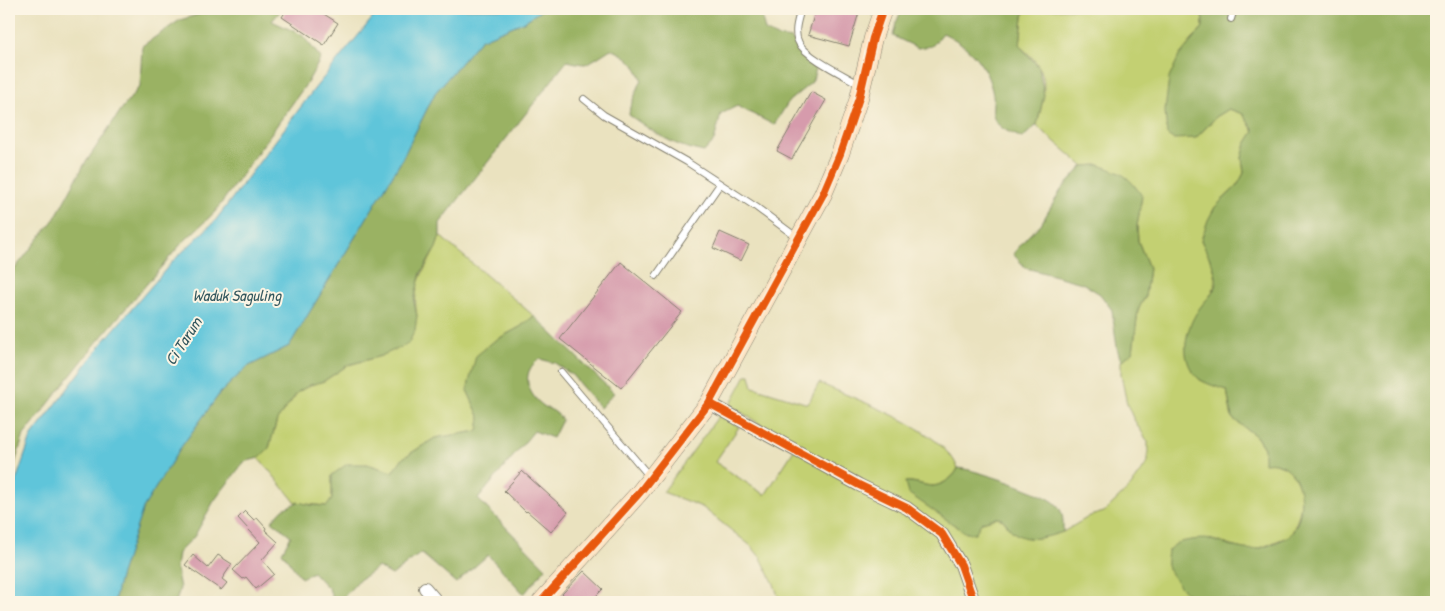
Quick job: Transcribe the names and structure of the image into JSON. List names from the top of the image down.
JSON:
{
  "water": ["Waduk Saguling", "Ci Tarum"]
}
